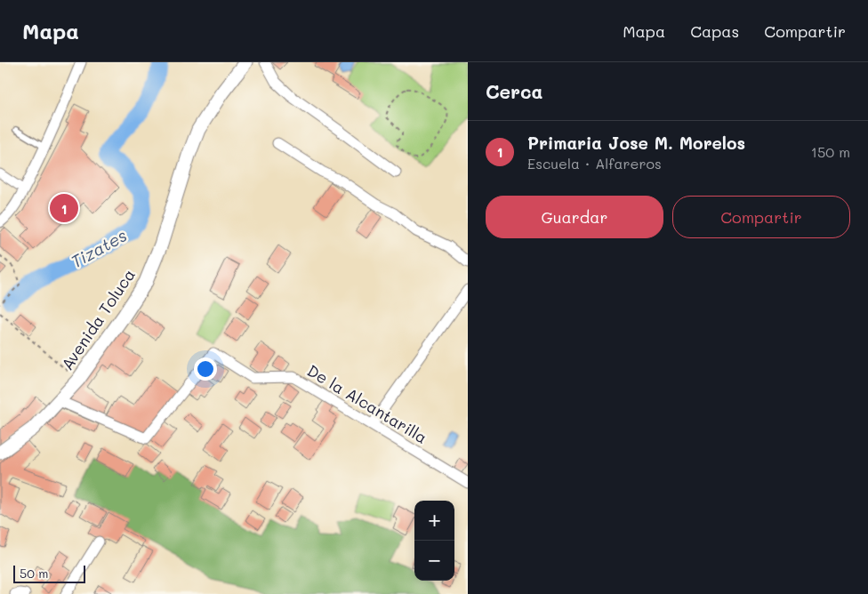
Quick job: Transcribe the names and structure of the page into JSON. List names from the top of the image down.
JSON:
{
  "streets": {
    "street": ["Avenida Toluca", "De la Alcantarilla"]
  },
  "crossings": [
    ["Avenida Toluca", "De la Alcantarilla"]
  ],
  "water": ["Tizates"],
  "scale_bar": "50 m",
  "page": {
    "header": "Mapa",
    "nav": ["Mapa", "Capas", "Compartir"],
    "heading": "Cerca",
    "list": [
      {
        "mark": "1",
        "name": "Primaria Jose M. Morelos",
        "note": "Escuela · Alfareros",
        "value": "150 m"
      }
    ],
    "buttons": ["Guardar", "Compartir"],
    "pins": "1",
    "map_buttons": ["+", "−"],
    "scale": "50 m"
  }
}
